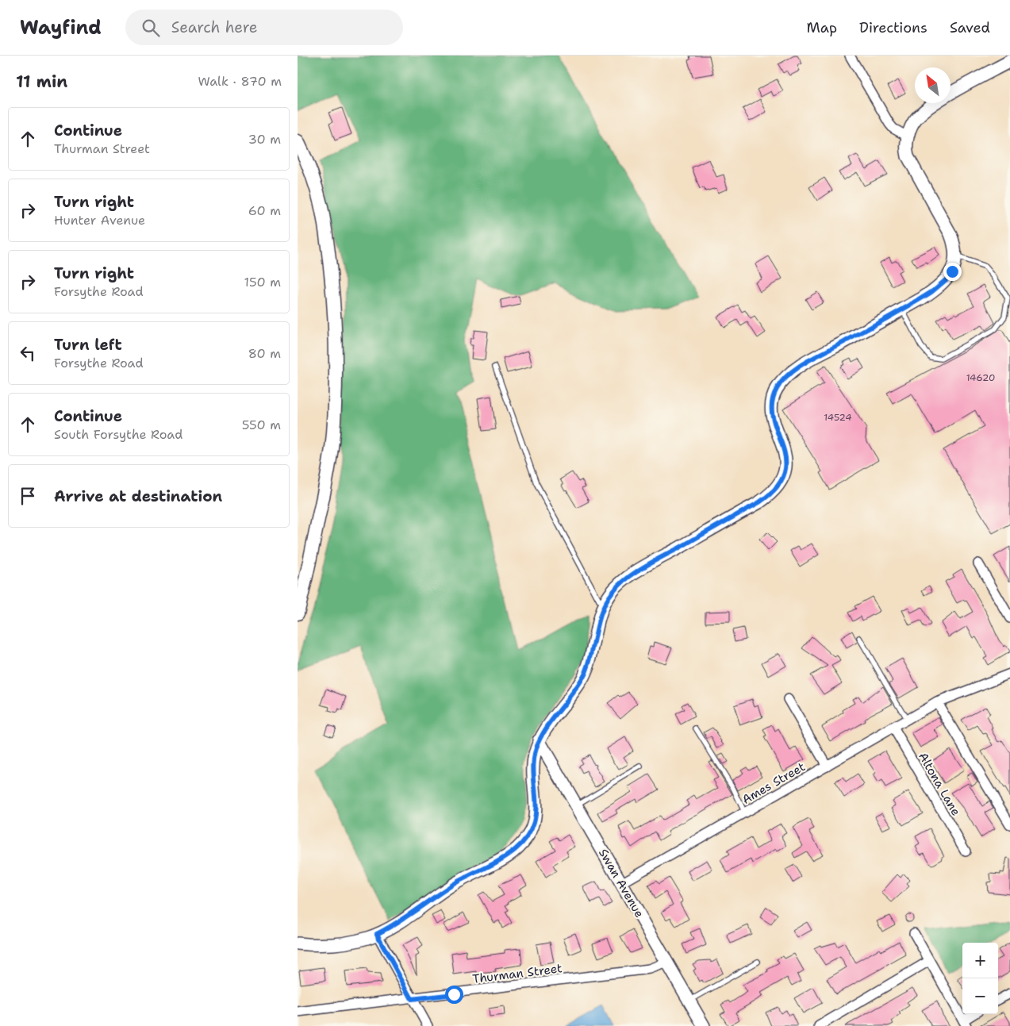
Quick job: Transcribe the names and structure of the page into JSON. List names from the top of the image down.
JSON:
{
  "streets": {
    "street": [
      "Ames Street",
      "Altona Lane",
      "Swan Avenue",
      "Thurman Street"
    ]
  },
  "crossings": [
    ["Ames Street", "Altona Lane"],
    ["Ames Street", "Swan Avenue"],
    ["Swan Avenue", "Thurman Street"]
  ],
  "house_numbers": ["14620", "14524"],
  "north": "top left",
  "page": {
    "header": "Wayfind",
    "search": "Search here",
    "nav": ["Map", "Directions", "Saved"],
    "heading": ["11 min", "Walk · 870 m"],
    "list": [
      ["Continue", "Thurman Street", "30 m"],
      ["Turn right", "Hunter Avenue", "60 m"],
      ["Turn right", "Forsythe Road", "150 m"],
      ["Turn left", "Forsythe Road", "80 m"],
      ["Continue", "South Forsythe Road", "550 m"],
      "Arrive at destination"
    ],
    "map_buttons": ["+", "−"]
  }
}
